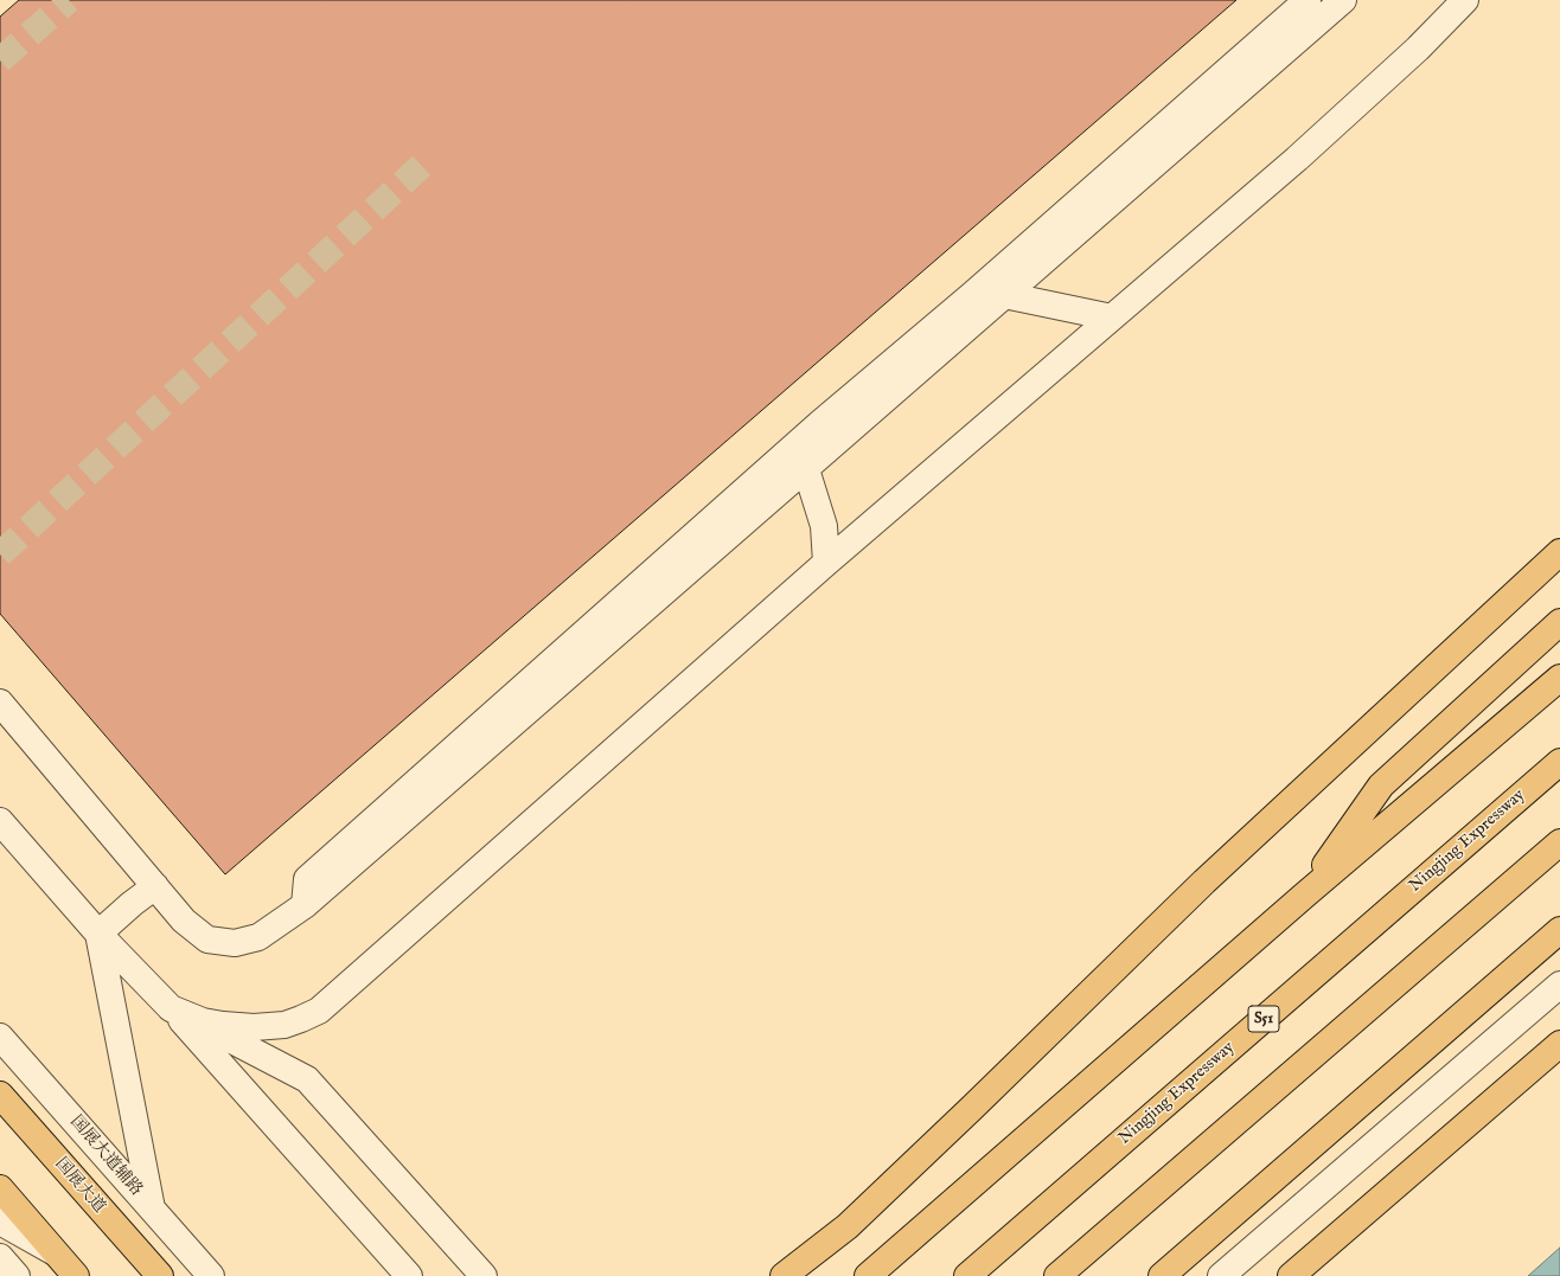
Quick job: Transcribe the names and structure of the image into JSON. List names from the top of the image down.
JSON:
{
  "streets": {
    "main road": ["Ningjing Expressway", "S51", "国展大道"],
    "street": ["国展大道辅路"]
  }
}
